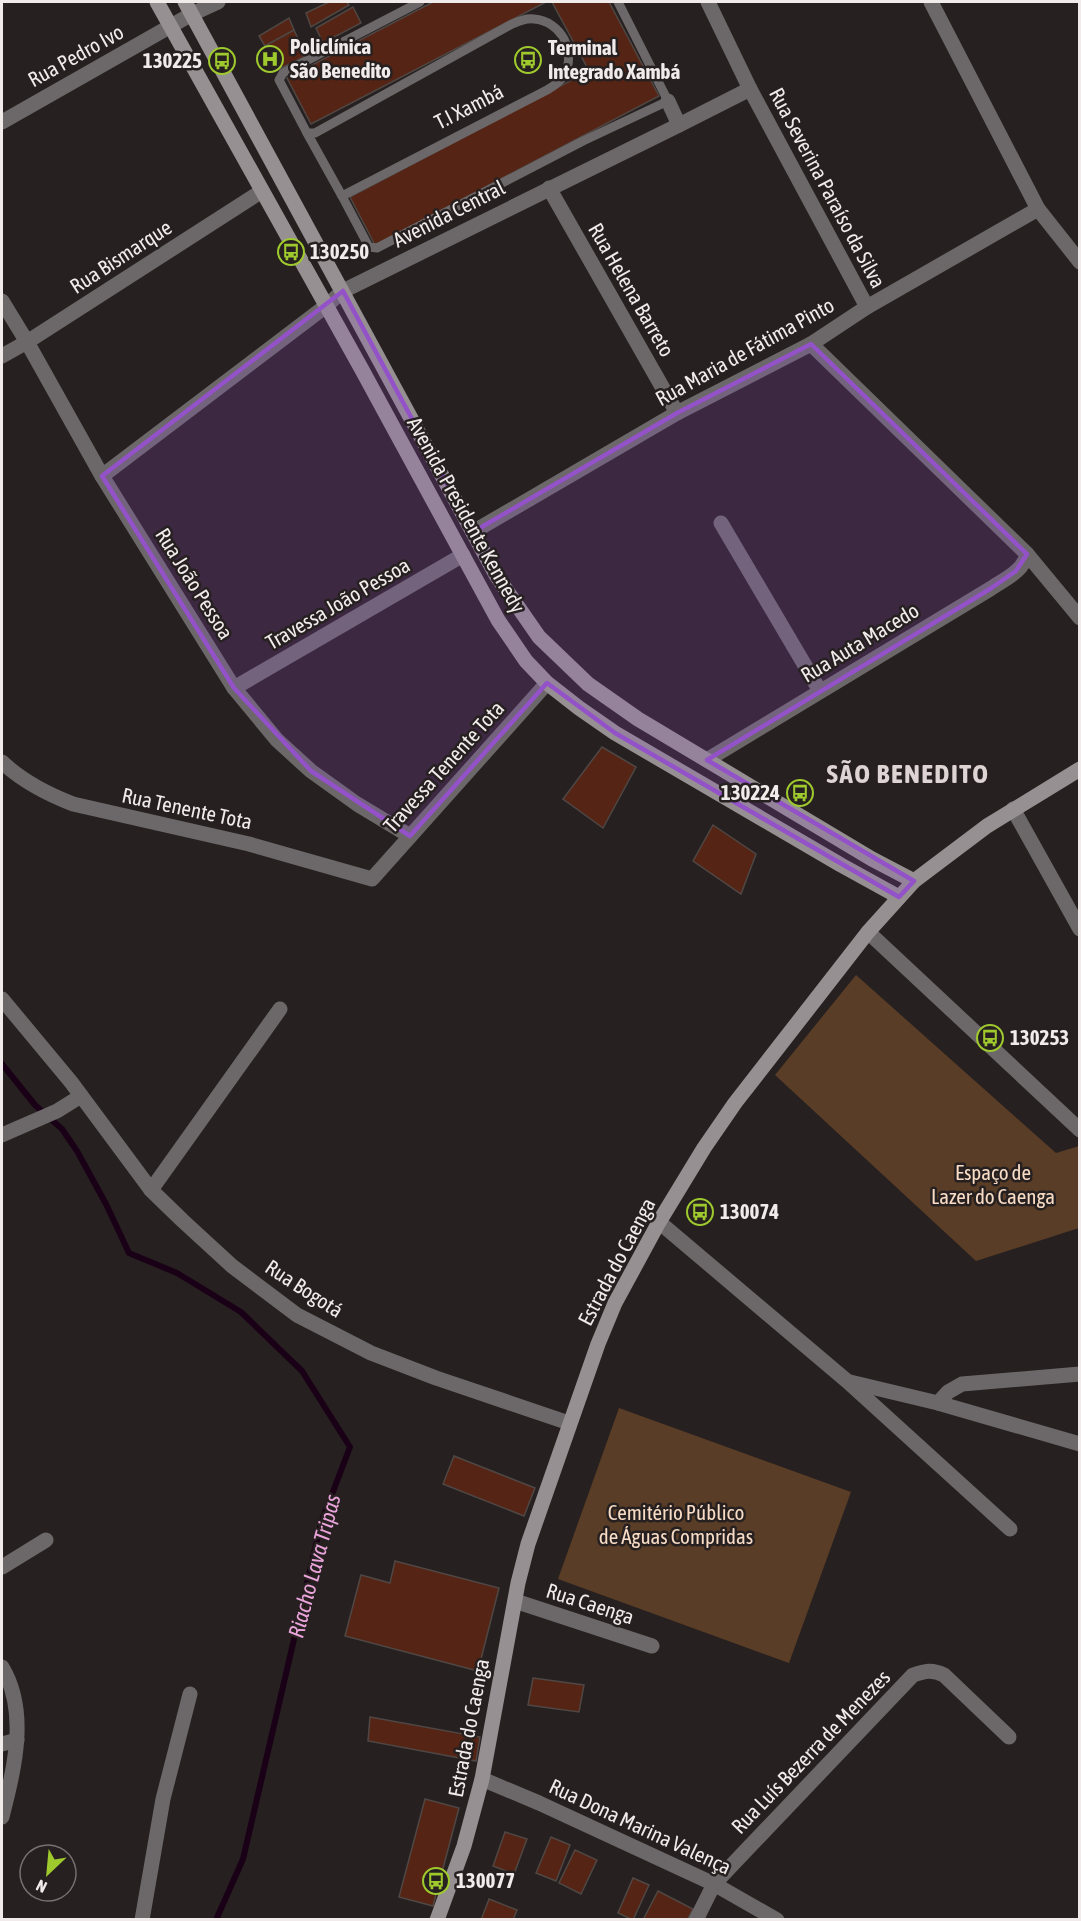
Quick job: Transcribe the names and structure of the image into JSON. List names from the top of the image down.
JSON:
{
  "streets": {
    "main road": ["Avenida Presidente Kennedy", "Estrada do Caenga"],
    "street": [
      "Rua Pedro Ivo",
      "Rua Severina Paraíso da Silva",
      "Avenida Central",
      "Rua Bismarque",
      "Rua Helena Barreto",
      "Rua Maria de Fátima Pinto",
      "Rua João Pessoa",
      "Travessa João Pessoa",
      "Rua Auta Macedo",
      "Travessa Tenente Tota",
      "Rua Tenente Tota",
      "Rua Bogotá",
      "Rua Caenga",
      "Rua Luís Bezerra de Menezes",
      "Rua Dona Marina Valença"
    ],
    "lane": ["T.I Xambá"]
  },
  "crossings": [
    ["Rua Pedro Ivo", "Avenida Presidente Kennedy"],
    ["Rua Severina Paraíso da Silva", "Avenida Central"],
    ["Rua Severina Paraíso da Silva", "Rua Maria de Fátima Pinto"],
    ["Avenida Central", "Rua Helena Barreto"],
    ["Avenida Central", "Avenida Presidente Kennedy"],
    ["Avenida Central", "Rua João Pessoa"],
    ["Rua Bismarque", "Avenida Presidente Kennedy"],
    ["Rua Bismarque", "Rua João Pessoa"],
    ["Rua Helena Barreto", "Rua Maria de Fátima Pinto"],
    ["Rua Maria de Fátima Pinto", "Avenida Presidente Kennedy"],
    ["Avenida Presidente Kennedy", "Travessa João Pessoa"],
    ["Avenida Presidente Kennedy", "Rua Auta Macedo"],
    ["Avenida Presidente Kennedy", "Travessa Tenente Tota"],
    ["Avenida Presidente Kennedy", "Estrada do Caenga"],
    ["Rua João Pessoa", "Travessa João Pessoa"],
    ["Rua João Pessoa", "Travessa Tenente Tota"],
    ["Travessa Tenente Tota", "Rua Tenente Tota"],
    ["Estrada do Caenga", "Rua Bogotá"],
    ["Estrada do Caenga", "Rua Caenga"],
    ["Estrada do Caenga", "Rua Dona Marina Valença"],
    ["Rua Luís Bezerra de Menezes", "Rua Dona Marina Valença"]
  ],
  "districts": ["SÃO BENEDITO"],
  "water": ["Riacho Lava Tripas"],
  "parks": ["Espaço de Lazer do Caenga", "Cemitério Público de Águas Compridas"],
  "places": {
    "hospital": ["Policlínica São Benedito"],
    "bus stop": [
      "Terminal Integrado Xambá",
      "130225",
      "130250",
      "130224",
      "130253",
      "130074",
      "130077"
    ]
  },
  "north": "bottom left"
}
